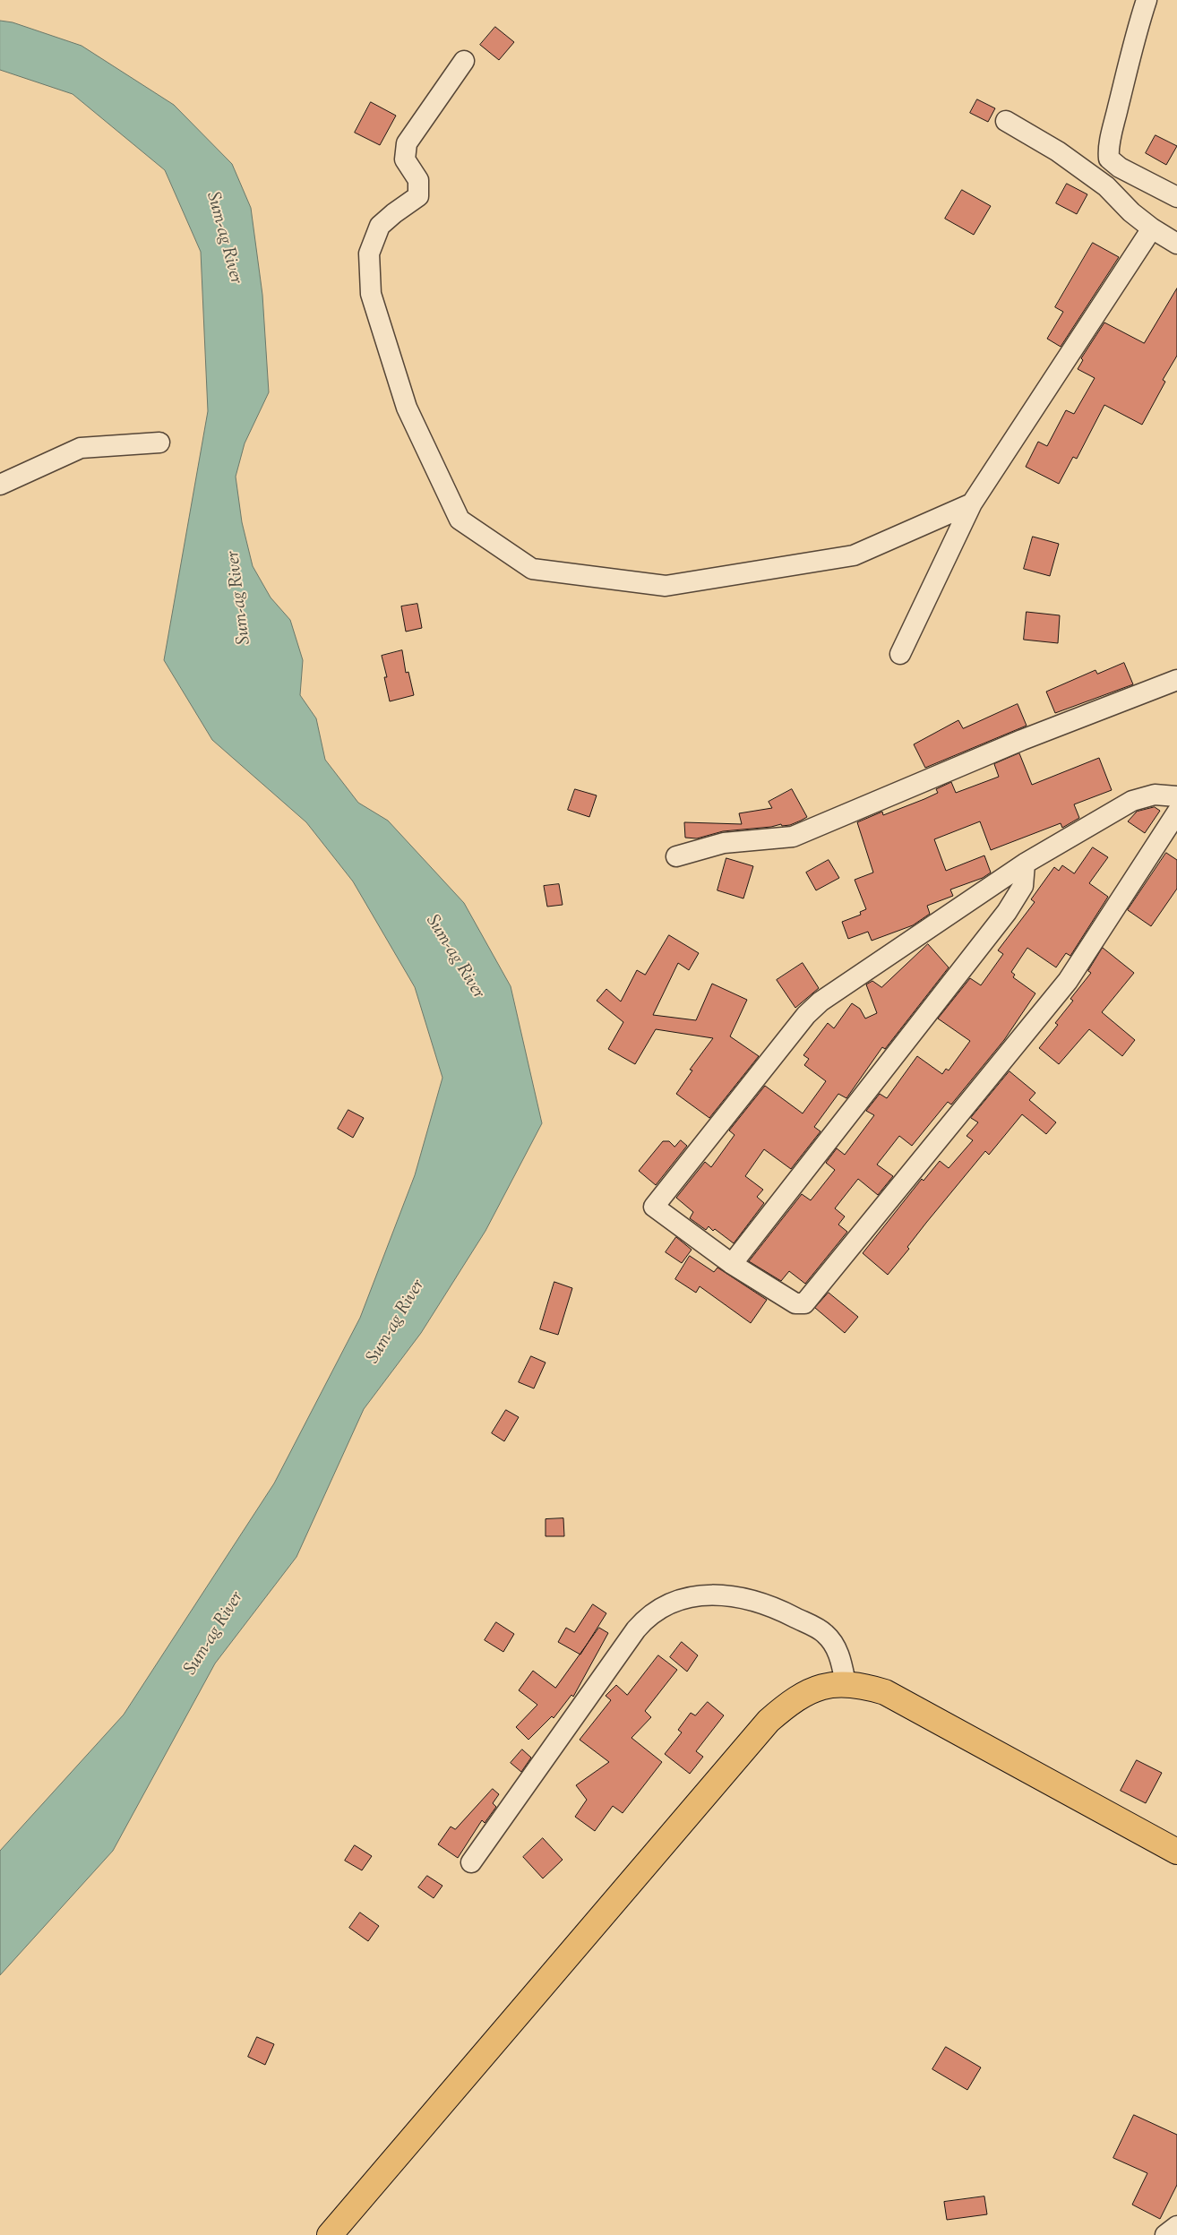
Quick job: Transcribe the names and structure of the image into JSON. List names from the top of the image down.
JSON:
{
  "water": ["Sum-ag River"]
}
